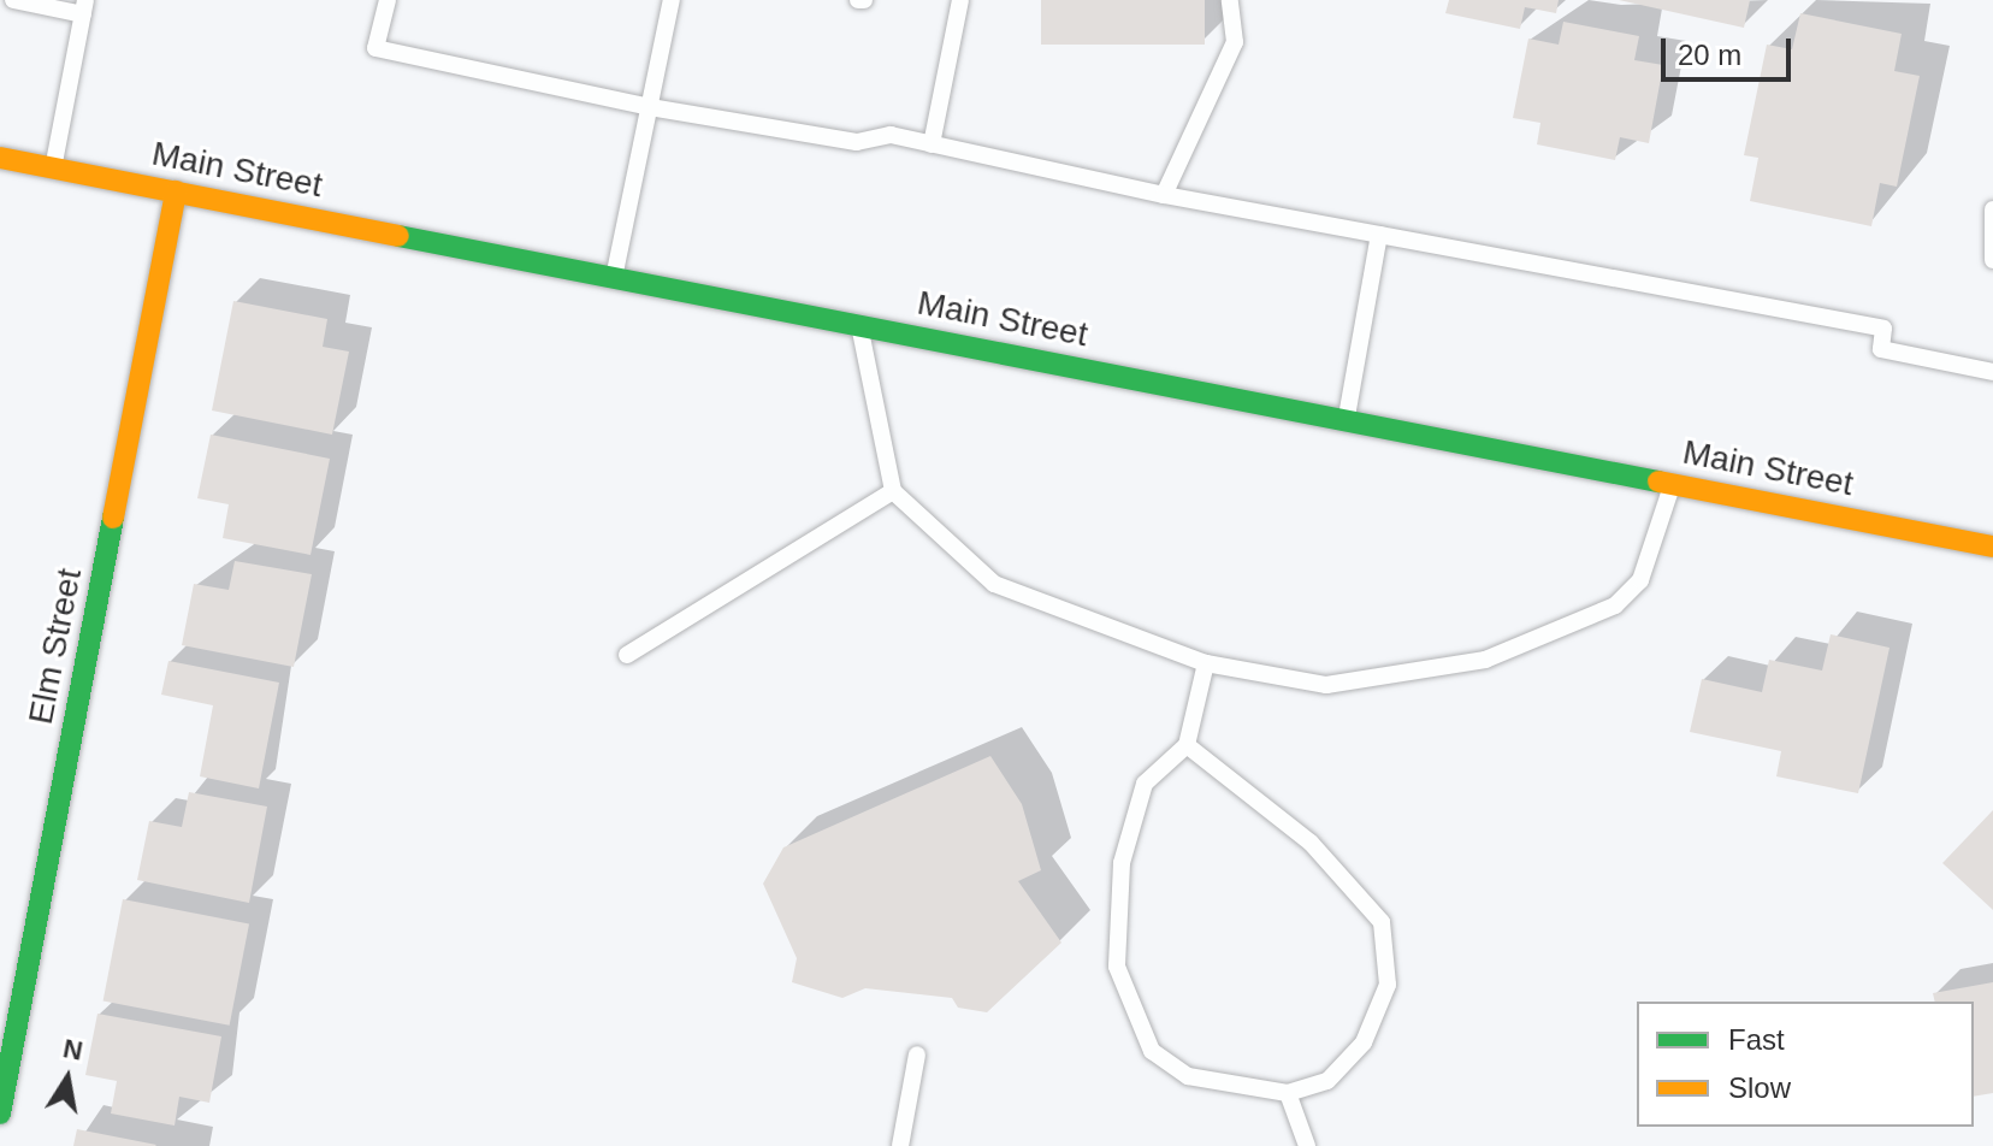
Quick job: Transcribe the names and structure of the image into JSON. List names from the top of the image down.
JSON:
{
  "streets": {
    "street": ["Main Street", "Elm Street"]
  },
  "crossings": [
    ["Main Street", "Elm Street"]
  ],
  "legend": ["Fast", "Slow"],
  "scale_bar": "20 m",
  "north": "top"
}
